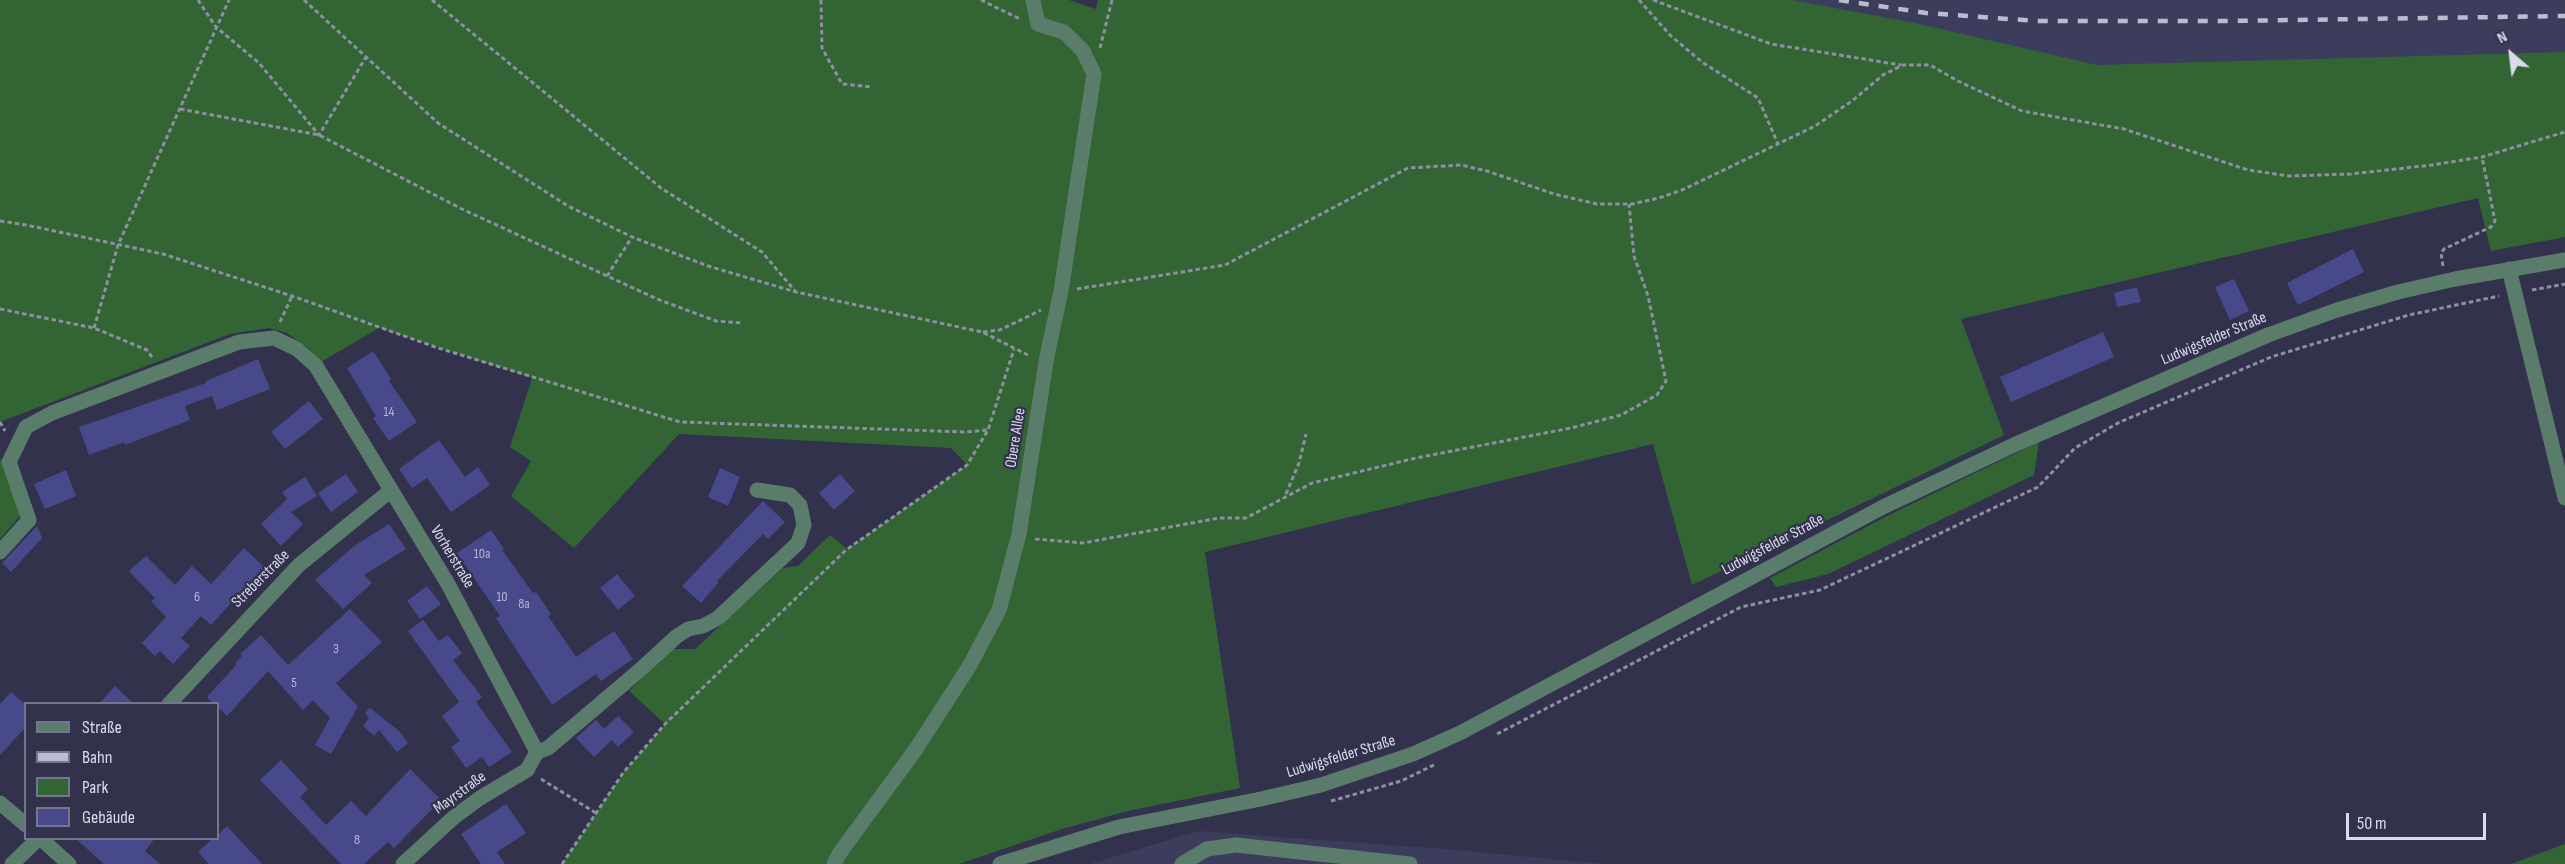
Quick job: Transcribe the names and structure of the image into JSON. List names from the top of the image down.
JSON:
{
  "streets": {
    "street": [
      "Ludwigsfelder Straße",
      "Obere Allee",
      "Vorherstraße",
      "Streberstraße",
      "Mayrstraße"
    ]
  },
  "crossings": [
    ["Vorherstraße", "Streberstraße"]
  ],
  "house_numbers": [
    "14",
    "10a",
    "6",
    "10",
    "8a",
    "3",
    "5",
    "8"
  ],
  "legend": [
    "Straße",
    "Bahn",
    "Park",
    "Gebäude"
  ],
  "scale_bar": "50 m",
  "north": "top left"
}
